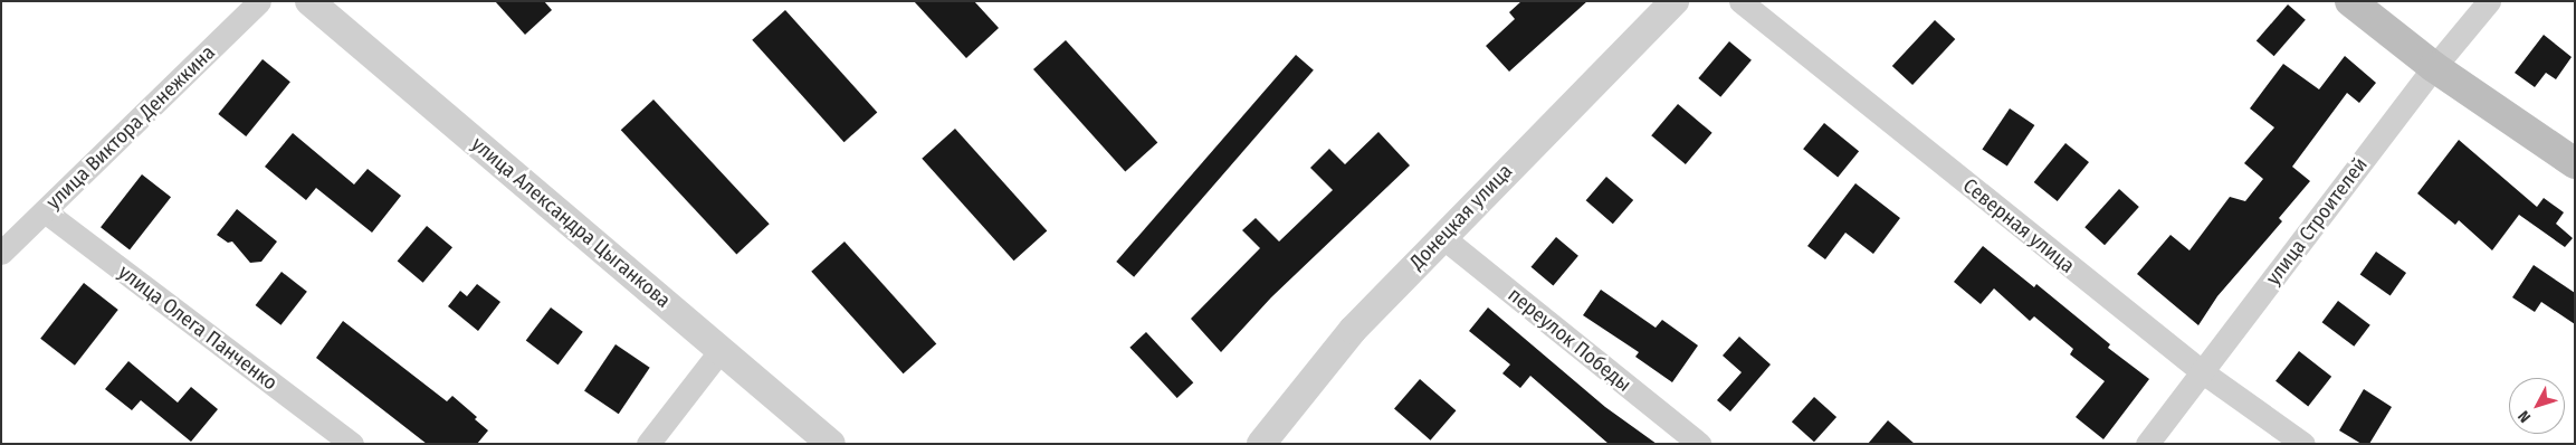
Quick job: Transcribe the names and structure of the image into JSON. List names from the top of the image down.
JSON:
{
  "streets": {
    "street": [
      "улица Виктора Денежкина",
      "Донецкая улица",
      "улица Строителей",
      "улица Александра Цыганкова",
      "Северная улица",
      "улица Олега Панченко",
      "переулок Победы"
    ]
  },
  "crossings": [
    ["улица Виктора Денежкина", "улица Олега Панченко"],
    ["Донецкая улица", "переулок Победы"],
    ["улица Строителей", "Северная улица"]
  ],
  "north": "bottom left"
}
